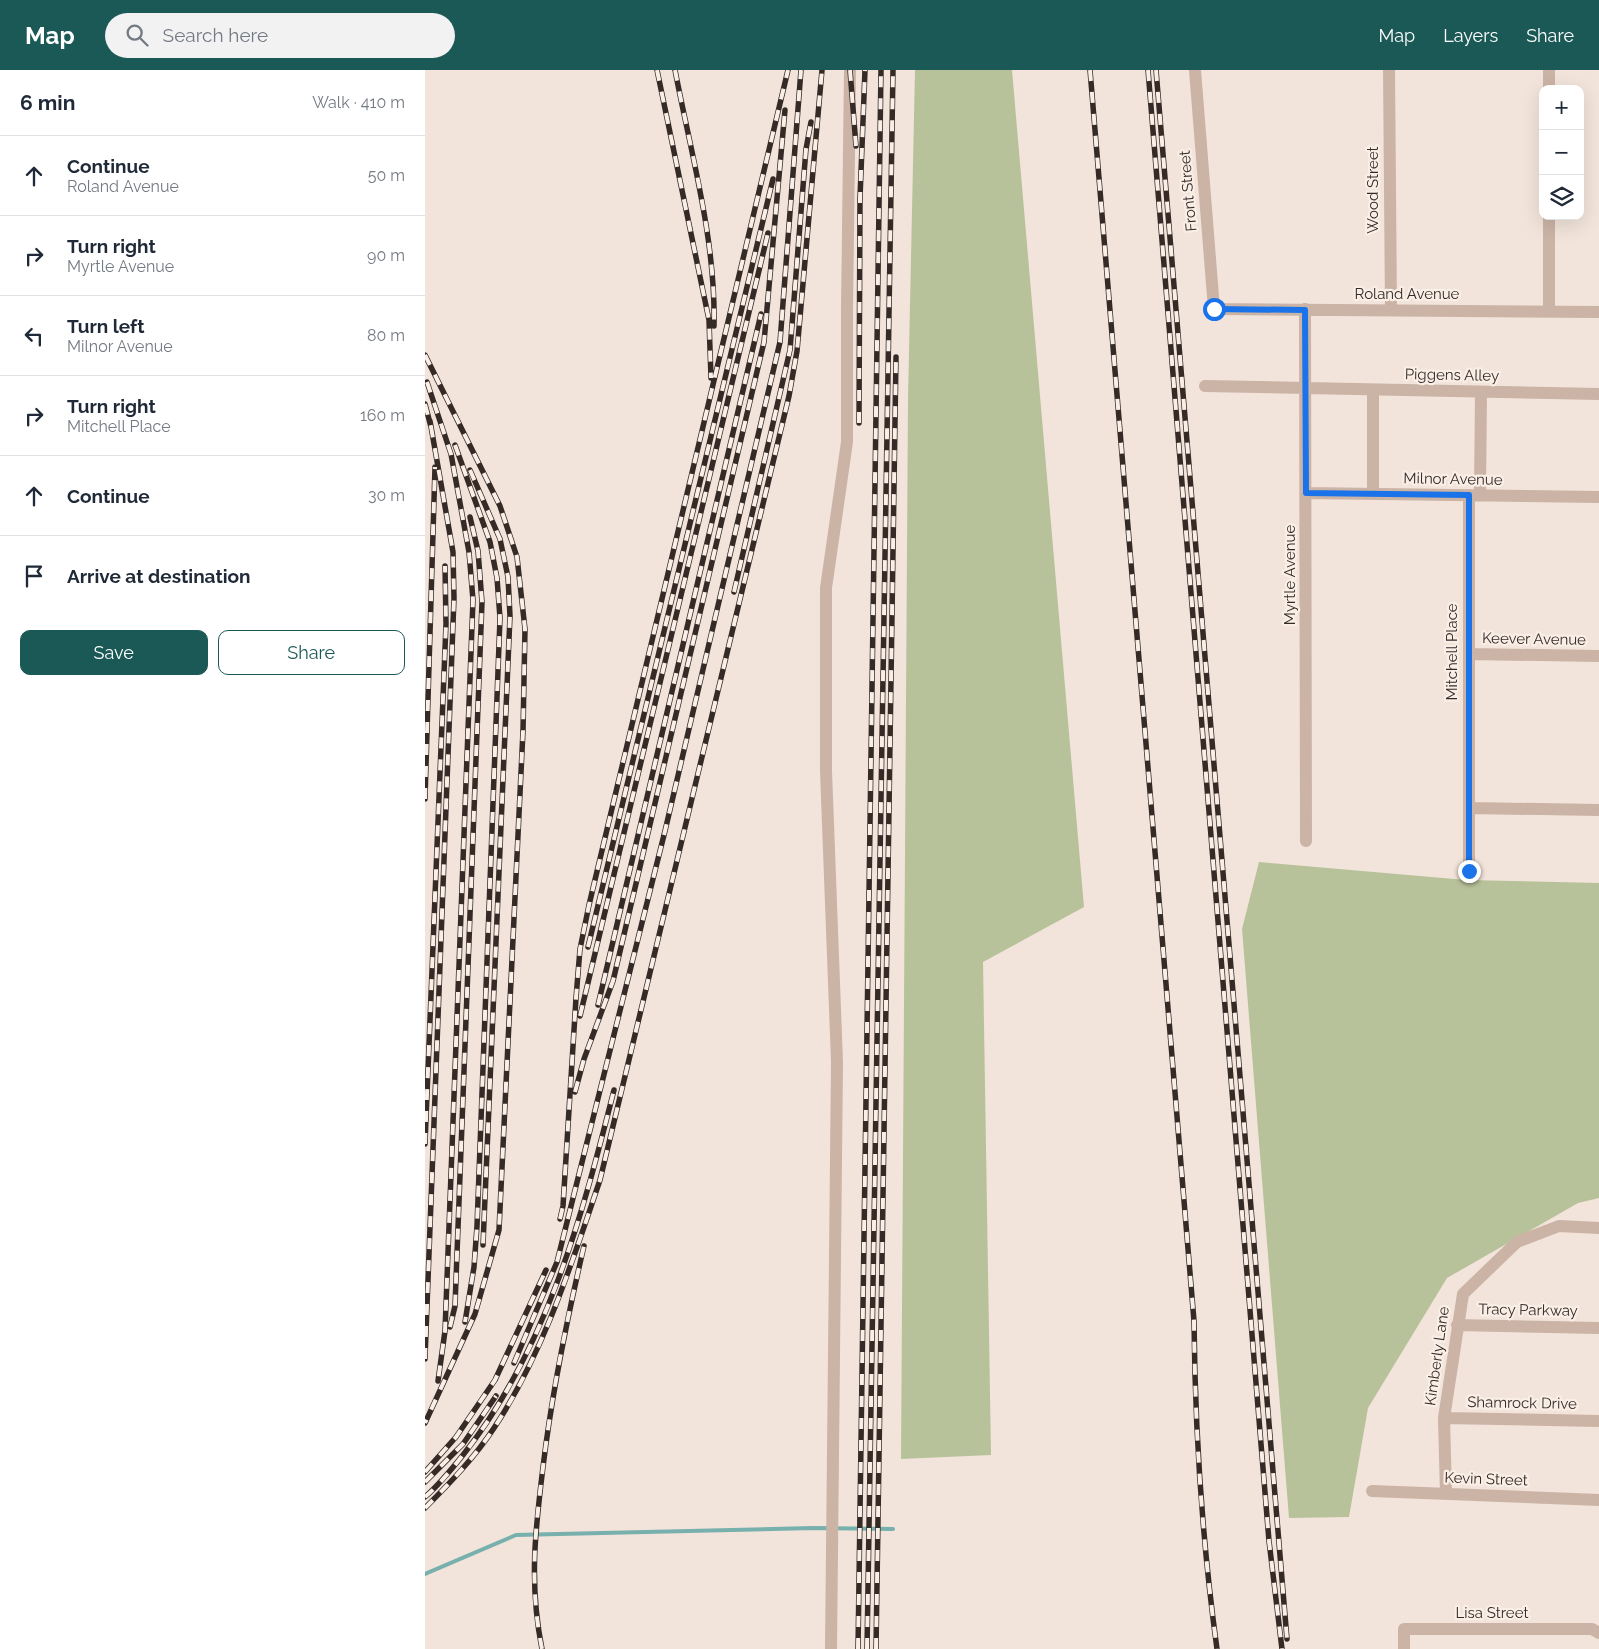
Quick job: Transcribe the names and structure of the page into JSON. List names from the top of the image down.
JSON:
{
  "streets": {
    "street": [
      "Wood Street",
      "Front Street",
      "Roland Avenue",
      "Piggens Alley",
      "Milnor Avenue",
      "Myrtle Avenue",
      "Keever Avenue",
      "Mitchell Place",
      "Tracy Parkway",
      "Kimberly Lane",
      "Shamrock Drive",
      "Kevin Street",
      "Lisa Street"
    ]
  },
  "crossings": [
    ["Wood Street", "Roland Avenue"],
    ["Front Street", "Roland Avenue"],
    ["Roland Avenue", "Myrtle Avenue"],
    ["Piggens Alley", "Myrtle Avenue"],
    ["Piggens Alley", "Mitchell Place"],
    ["Milnor Avenue", "Myrtle Avenue"],
    ["Milnor Avenue", "Mitchell Place"],
    ["Keever Avenue", "Mitchell Place"],
    ["Tracy Parkway", "Kimberly Lane"],
    ["Kimberly Lane", "Shamrock Drive"],
    ["Kimberly Lane", "Kevin Street"]
  ],
  "page": {
    "header": "Map",
    "search": "Search here",
    "nav": ["Map", "Layers", "Share"],
    "heading": ["6 min", "Walk · 410 m"],
    "map_buttons": ["+", "−"],
    "list": [
      ["Continue", "Roland Avenue", "50 m"],
      ["Turn right", "Myrtle Avenue", "90 m"],
      ["Turn left", "Milnor Avenue", "80 m"],
      ["Turn right", "Mitchell Place", "160 m"],
      ["Continue", "30 m"],
      "Arrive at destination"
    ],
    "buttons": ["Save", "Share"]
  }
}
